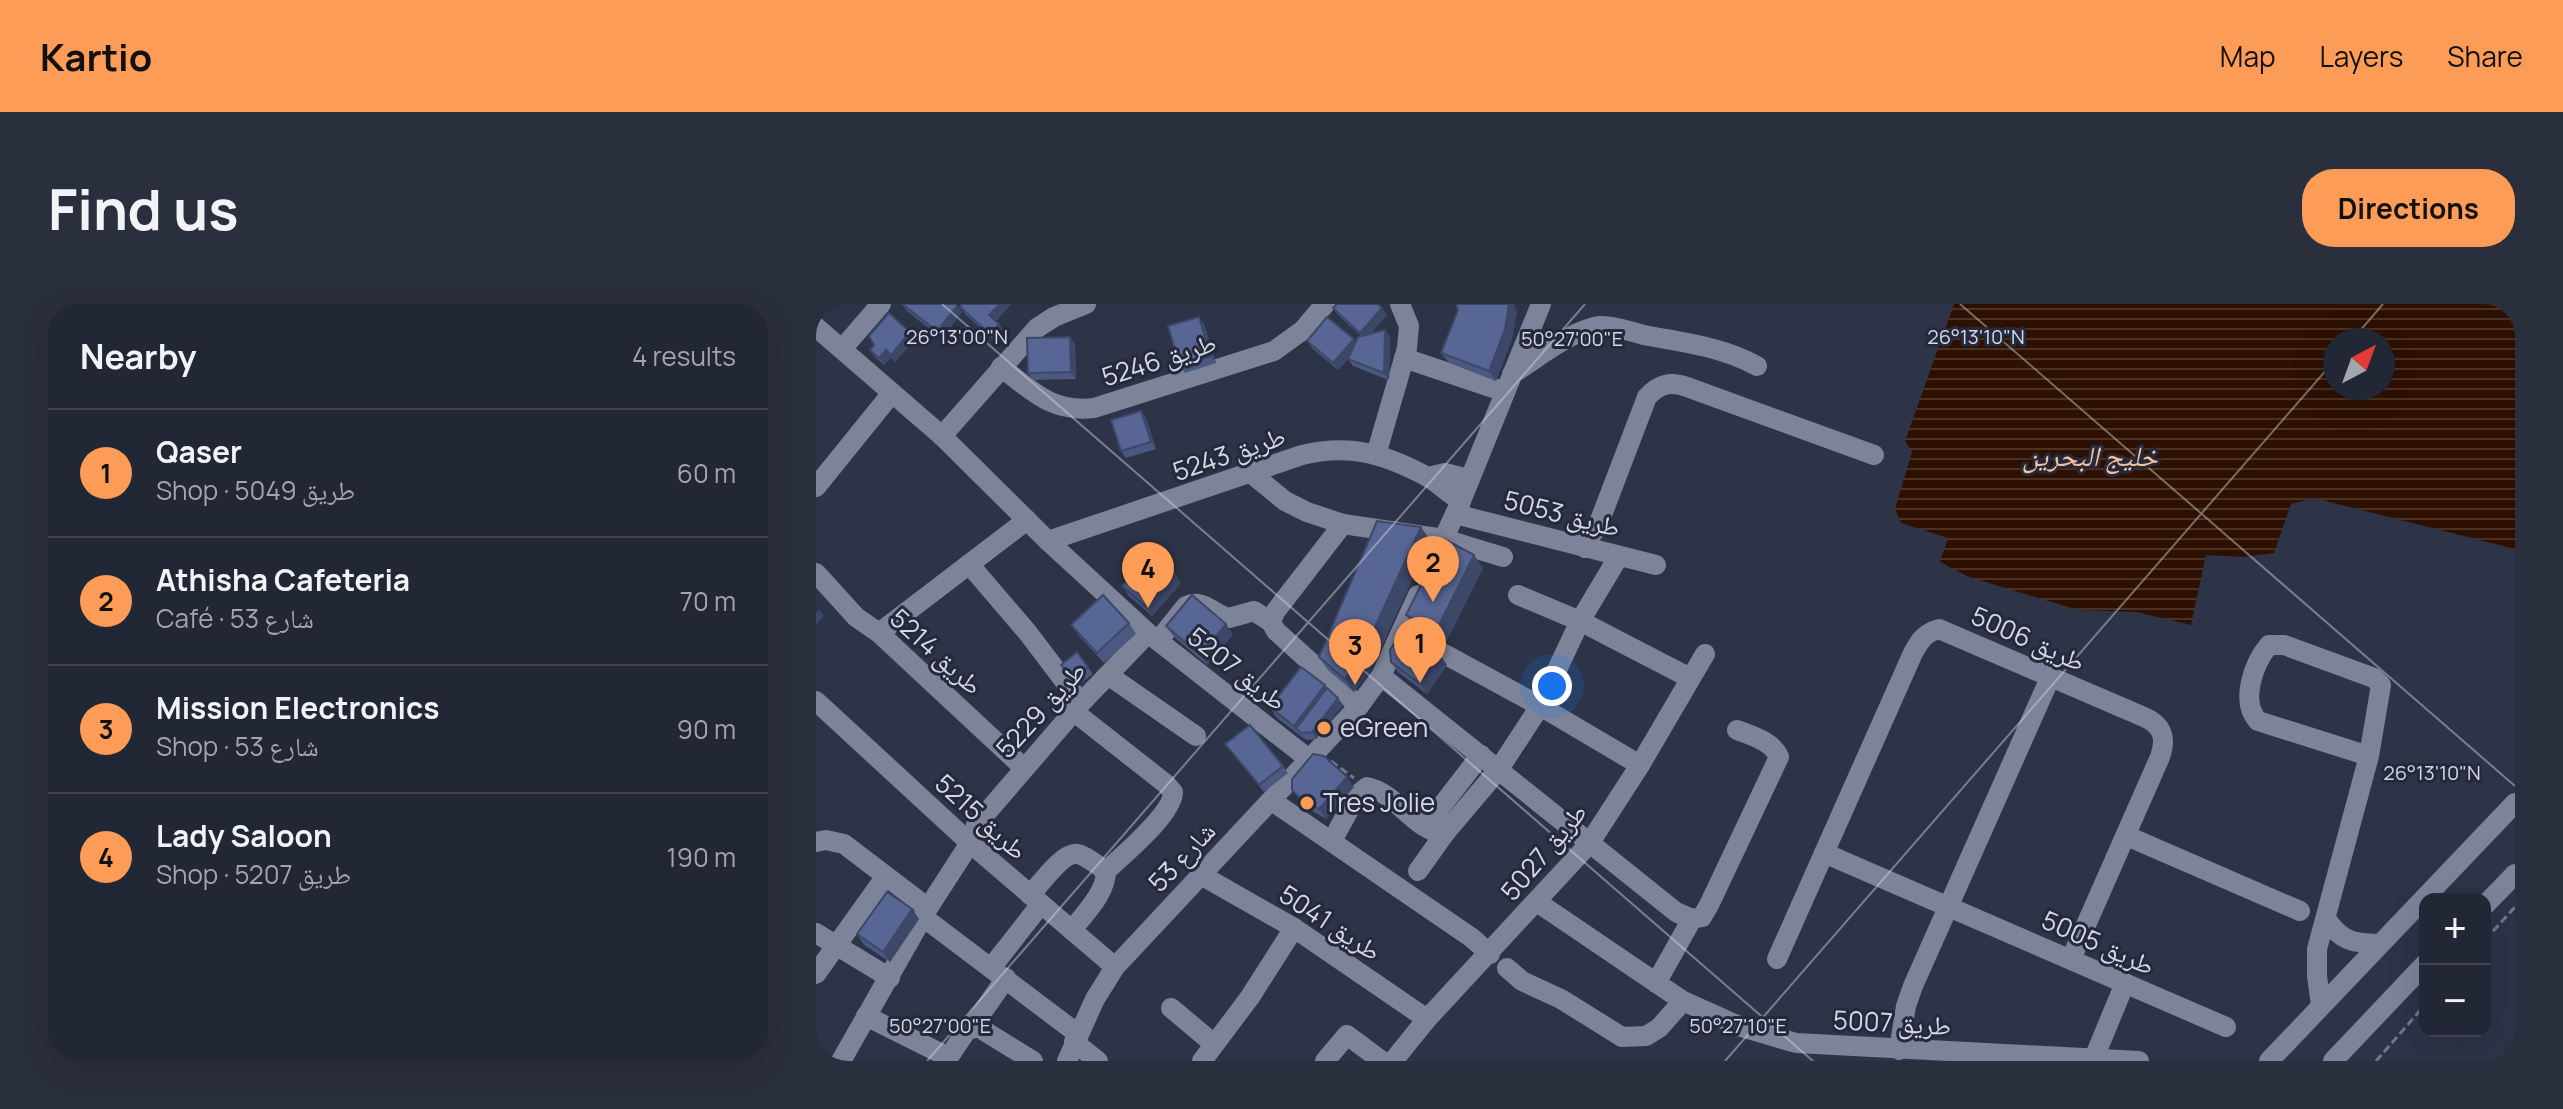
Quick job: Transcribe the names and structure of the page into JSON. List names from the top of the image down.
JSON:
{
  "streets": {
    "street": [
      "طريق 5246",
      "طريق 5243",
      "طريق 5053",
      "طريق 5006",
      "طريق 5214",
      "طريق 5207",
      "طريق 5229",
      "طريق 5215",
      "طريق 5027",
      "شارع 53",
      "طريق 5041",
      "طريق 5005",
      "طريق 5007"
    ]
  },
  "crossings": [
    ["طريق 5243", "طريق 5053"],
    ["طريق 5243", "طريق 5207"],
    ["طريق 5243", "شارع 53"],
    ["طريق 5053", "شارع 53"],
    ["طريق 5006", "طريق 5005"],
    ["طريق 5214", "طريق 5229"],
    ["طريق 5207", "طريق 5229"],
    ["طريق 5207", "شارع 53"],
    ["طريق 5229", "طريق 5215"],
    ["طريق 5215", "شارع 53"],
    ["طريق 5027", "طريق 5041"],
    ["طريق 5027", "طريق 5007"],
    ["شارع 53", "طريق 5041"]
  ],
  "water": ["خليج البحرين"],
  "places": ["eGreen", "Tres Jolie"],
  "north": "top right",
  "page": {
    "header": "Kartio",
    "nav": ["Map", "Layers", "Share"],
    "buttons": "Directions",
    "title": "Find us",
    "heading": ["Nearby", "4 results"],
    "list": [
      {
        "mark": "1",
        "name": "Qaser",
        "note": "Shop · طريق 5049",
        "value": "60 m"
      },
      {
        "mark": "2",
        "name": "Athisha Cafeteria",
        "note": "Café · شارع 53",
        "value": "70 m"
      },
      {
        "mark": "3",
        "name": "Mission Electronics",
        "note": "Shop · شارع 53",
        "value": "90 m"
      },
      {
        "mark": "4",
        "name": "Lady Saloon",
        "note": "Shop · طريق 5207",
        "value": "190 m"
      }
    ],
    "pins": [
      "2",
      "4",
      "1",
      "3"
    ],
    "map_buttons": ["+", "−"]
  },
  "coordinates": [
    "26°13'00\"N",
    "26°13'10\"N",
    "50°27'00\"E",
    "50°27'10\"E"
  ]
}
